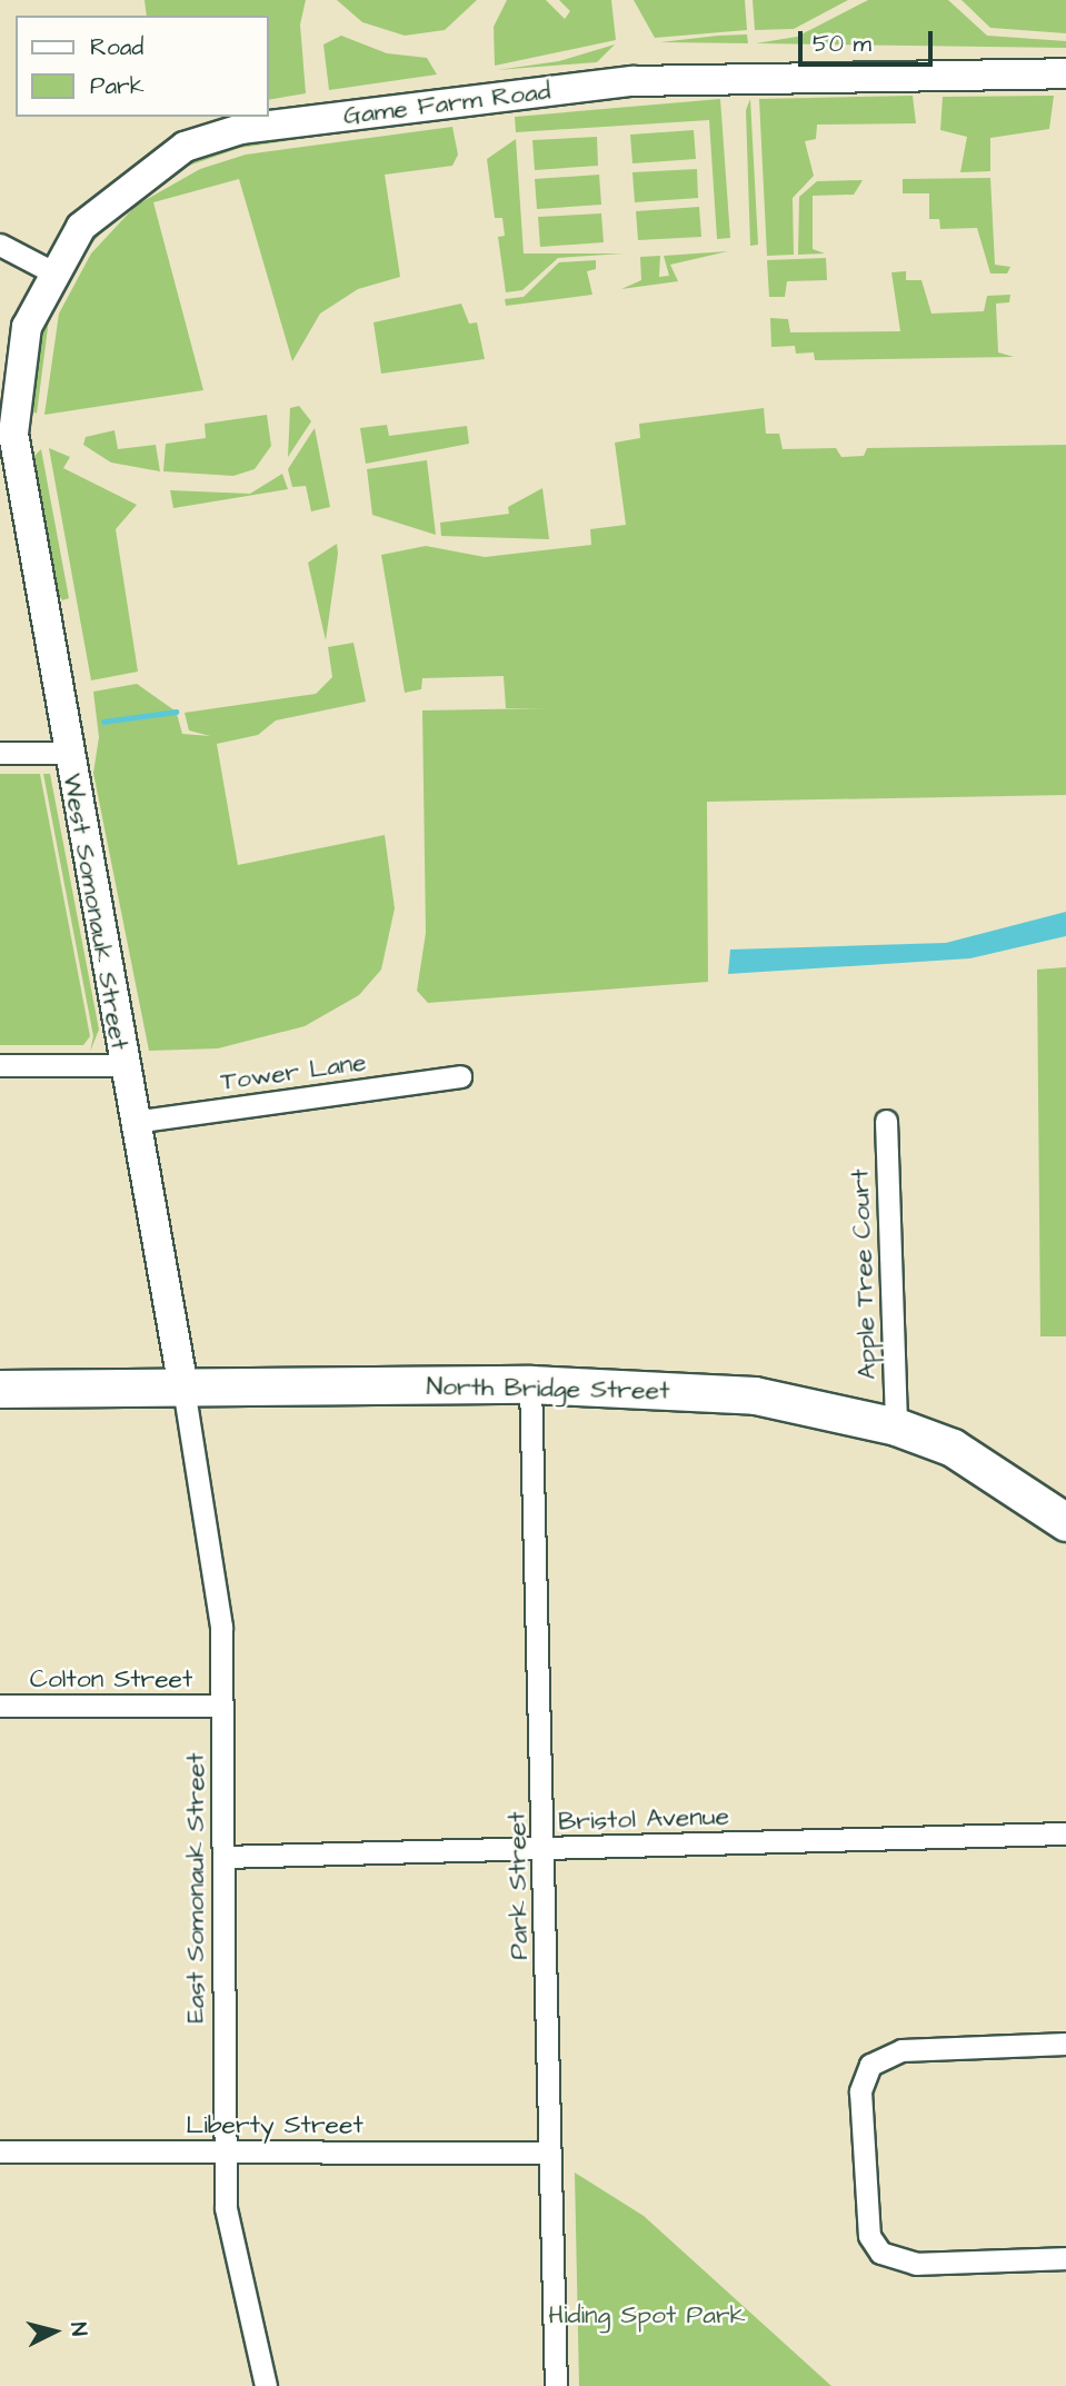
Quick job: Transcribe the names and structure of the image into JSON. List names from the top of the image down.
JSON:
{
  "streets": {
    "highway": ["North Bridge Street"],
    "street": [
      "Game Farm Road",
      "West Somonauk Street",
      "Tower Lane",
      "Apple Tree Court",
      "Colton Street",
      "Bristol Avenue",
      "Park Street",
      "East Somonauk Street",
      "Liberty Street"
    ]
  },
  "crossings": [
    ["Game Farm Road", "West Somonauk Street"],
    ["West Somonauk Street", "Tower Lane"],
    ["West Somonauk Street", "North Bridge Street"],
    ["West Somonauk Street", "East Somonauk Street"],
    ["Apple Tree Court", "North Bridge Street"],
    ["North Bridge Street", "Park Street"],
    ["North Bridge Street", "East Somonauk Street"],
    ["Colton Street", "East Somonauk Street"],
    ["Bristol Avenue", "Park Street"],
    ["Bristol Avenue", "East Somonauk Street"],
    ["Park Street", "Liberty Street"],
    ["East Somonauk Street", "Liberty Street"]
  ],
  "parks": ["Hiding Spot Park"],
  "legend": ["Road", "Park"],
  "scale_bar": "50 m",
  "north": "right"
}
